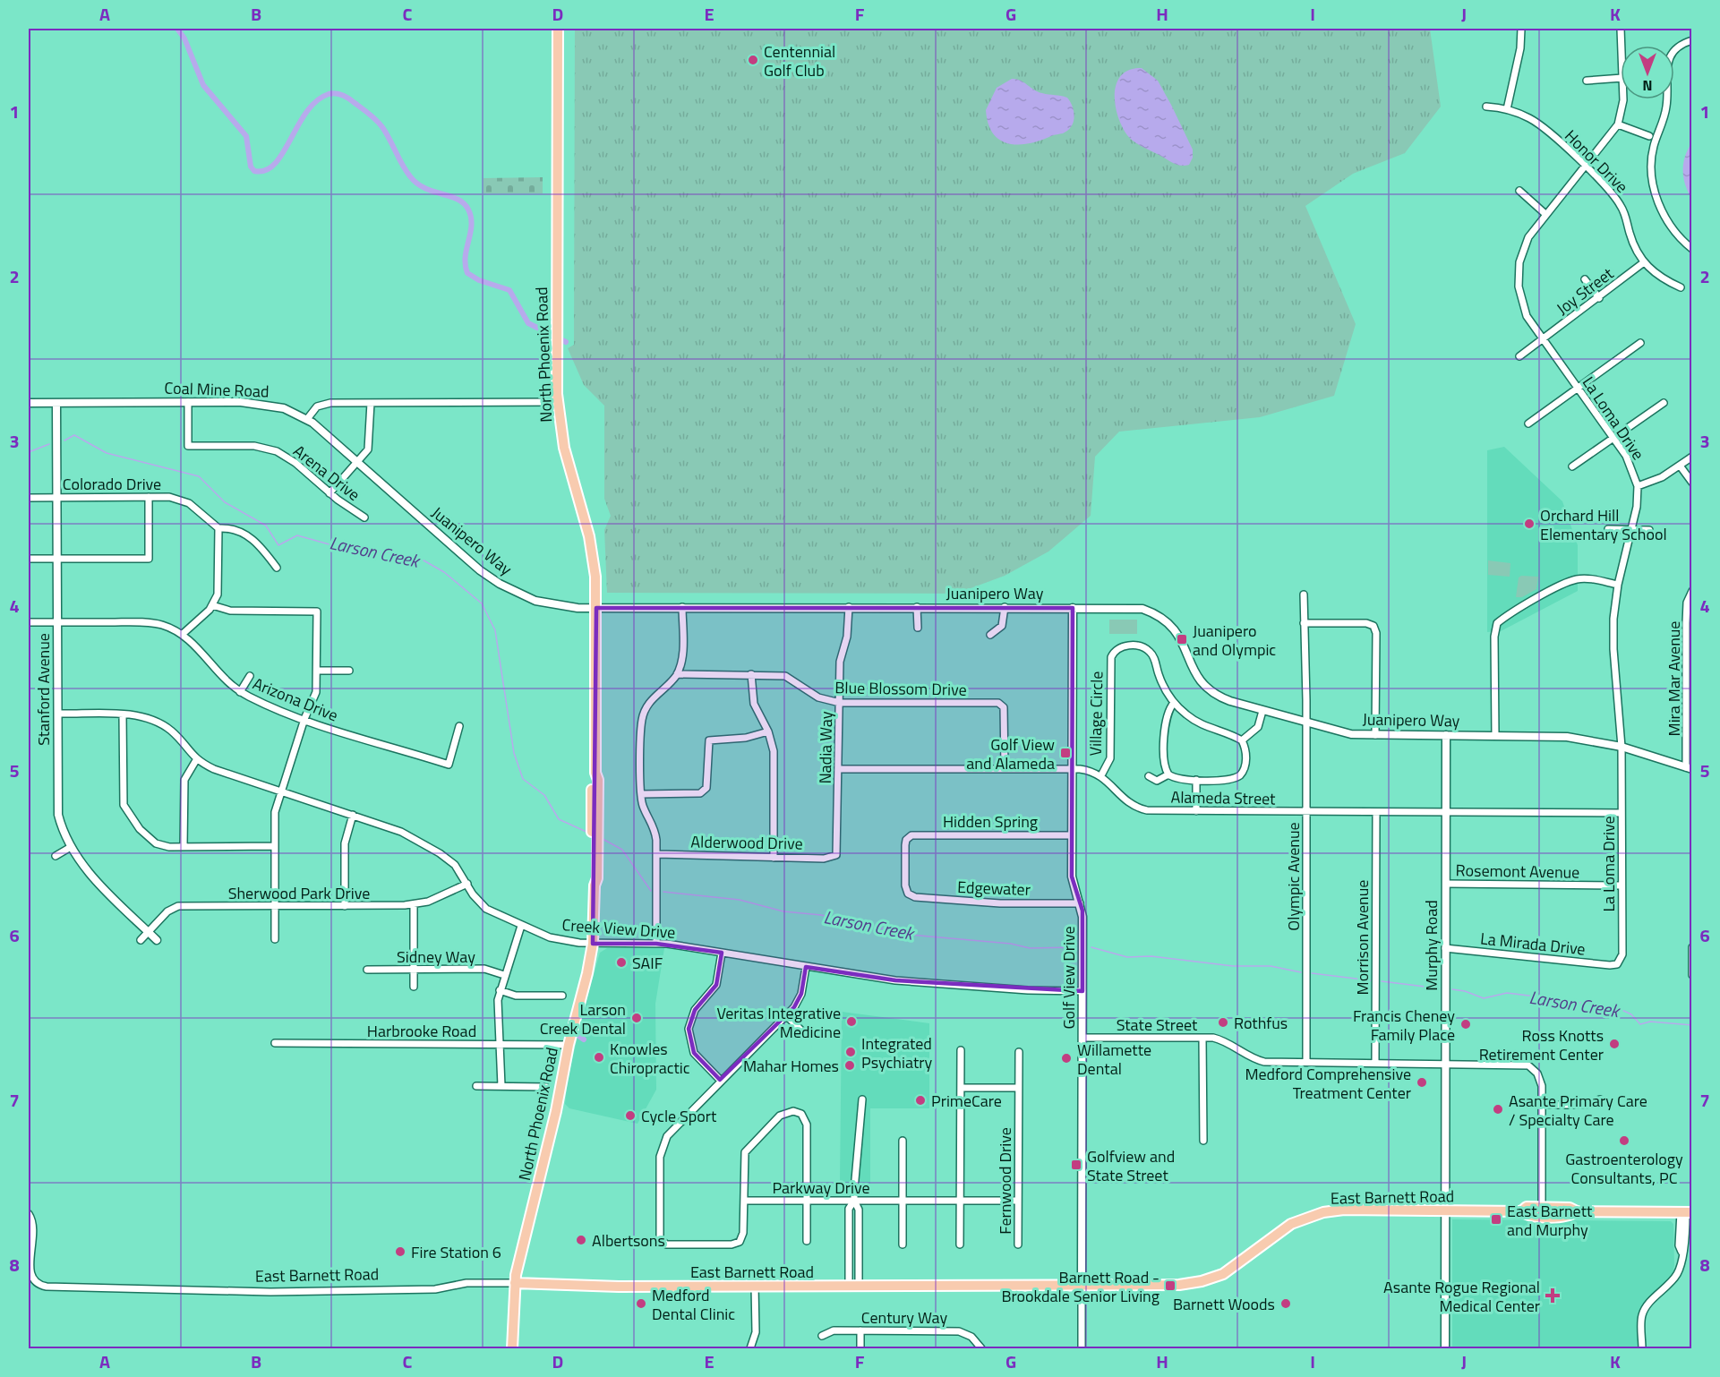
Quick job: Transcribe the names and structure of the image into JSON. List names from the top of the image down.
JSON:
{
  "streets": {
    "main road": ["North Phoenix Road", "East Barnett Road"],
    "street": [
      "Honor Drive",
      "Joy Street",
      "Coal Mine Road",
      "La Loma Drive",
      "Arena Drive",
      "Colorado Drive",
      "Juanipero Way",
      "Mira Mar Avenue",
      "Blue Blossom Drive",
      "Stanford Avenue",
      "Arizona Drive",
      "Village Circle",
      "Nadia Way",
      "Alameda Street",
      "Hidden Spring",
      "Alderwood Drive",
      "Rosemont Avenue",
      "Olympic Avenue",
      "Edgewater",
      "Sherwood Park Drive",
      "Creek View Drive",
      "Morrison Avenue",
      "La Mirada Drive",
      "Murphy Road",
      "Sidney Way",
      "Golf View Drive",
      "State Street",
      "Harbrooke Road",
      "Fernwood Drive",
      "Parkway Drive",
      "Century Way"
    ]
  },
  "crossings": [
    ["Honor Drive", "Joy Street"],
    ["Honor Drive", "La Loma Drive"],
    ["Joy Street", "La Loma Drive"],
    ["North Phoenix Road", "Juanipero Way"],
    ["North Phoenix Road", "Creek View Drive"],
    ["North Phoenix Road", "Harbrooke Road"],
    ["North Phoenix Road", "East Barnett Road"],
    ["Coal Mine Road", "Arena Drive"],
    ["Coal Mine Road", "Juanipero Way"],
    ["Coal Mine Road", "Stanford Avenue"],
    ["La Loma Drive", "Juanipero Way"],
    ["La Loma Drive", "Alameda Street"],
    ["La Loma Drive", "Rosemont Avenue"],
    ["La Loma Drive", "La Mirada Drive"],
    ["Colorado Drive", "Stanford Avenue"],
    ["Juanipero Way", "Mira Mar Avenue"],
    ["Juanipero Way", "Nadia Way"],
    ["Juanipero Way", "Olympic Avenue"],
    ["Juanipero Way", "Murphy Road"],
    ["Juanipero Way", "Golf View Drive"],
    ["Blue Blossom Drive", "Nadia Way"],
    ["Stanford Avenue", "Arizona Drive"],
    ["Stanford Avenue", "Sherwood Park Drive"],
    ["Stanford Avenue", "Creek View Drive"],
    ["Village Circle", "Alameda Street"],
    ["Nadia Way", "Alderwood Drive"],
    ["Alameda Street", "Olympic Avenue"],
    ["Alameda Street", "Morrison Avenue"],
    ["Alameda Street", "Murphy Road"],
    ["Hidden Spring", "Edgewater"],
    ["Hidden Spring", "Golf View Drive"],
    ["Rosemont Avenue", "Murphy Road"],
    ["Olympic Avenue", "State Street"],
    ["Edgewater", "Golf View Drive"],
    ["Sherwood Park Drive", "Creek View Drive"],
    ["Creek View Drive", "Golf View Drive"],
    ["Morrison Avenue", "State Street"],
    ["La Mirada Drive", "Murphy Road"],
    ["Murphy Road", "State Street"],
    ["Murphy Road", "East Barnett Road"],
    ["Golf View Drive", "State Street"],
    ["Golf View Drive", "East Barnett Road"],
    ["State Street", "East Barnett Road"],
    ["Fernwood Drive", "Parkway Drive"]
  ],
  "water": ["Larson Creek"],
  "places": {
    "other": [
      "Centennial Golf Club",
      "Orchard Hill Elementary School",
      "SAIF",
      "Larson Creek Dental",
      "Veritas Integrative Medicine",
      "Rothfus",
      "Francis Cheney Family Place",
      "Ross Knotts Retirement Center",
      "Integrated Psychiatry",
      "Knowles Chiropractic",
      "Willamette Dental",
      "Mahar Homes",
      "Medford Comprehensive Treatment Center",
      "PrimeCare",
      "Asante Primary Care / Specialty Care",
      "Cycle Sport",
      "Gastroenterology Consultants, PC",
      "Albertsons",
      "Fire Station 6",
      "Medford Dental Clinic",
      "Barnett Woods"
    ],
    "transit": [
      "Juanipero and Olympic",
      "Golf View and Alameda",
      "Golfview and State Street",
      "East Barnett and Murphy",
      "Barnett Road - Brookdale Senior Living"
    ],
    "health": ["Asante Rogue Regional Medical Center"]
  },
  "north": "bottom",
  "grid": {
    "columns": [
      "A",
      "B",
      "C",
      "D",
      "E",
      "F",
      "G",
      "H",
      "I",
      "J",
      "K"
    ],
    "rows": [
      "1",
      "2",
      "3",
      "4",
      "5",
      "6",
      "7",
      "8"
    ]
  }
}
